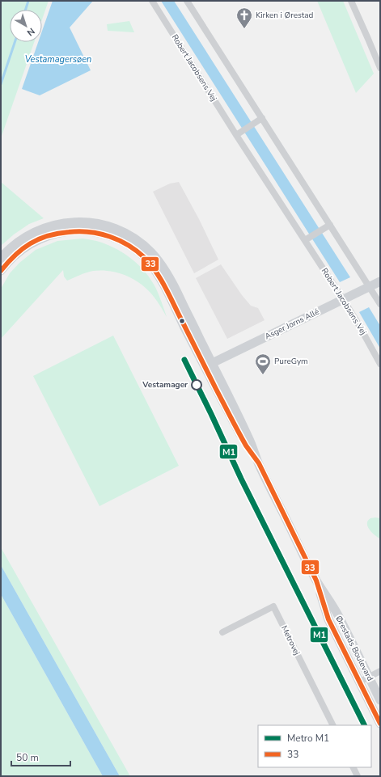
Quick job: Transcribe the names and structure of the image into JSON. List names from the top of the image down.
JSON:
{
  "streets": {
    "street": [
      "Robert Jacobsens Vej",
      "Asger Jorns Allé",
      "Metrovej",
      "Ørestads Boulevard"
    ]
  },
  "crossings": [
    ["Robert Jacobsens Vej", "Asger Jorns Allé"],
    ["Asger Jorns Allé", "Ørestads Boulevard"]
  ],
  "water": ["Vestamagersøen"],
  "places": {
    "church": ["Kirken i Ørestad"],
    "sports": ["PureGym"],
    "other": ["Vestamager"]
  },
  "lines": ["transit line 33", "metro line M1"],
  "legend": ["Metro M1", "33"],
  "scale_bar": "50 m",
  "north": "bottom right"
}
